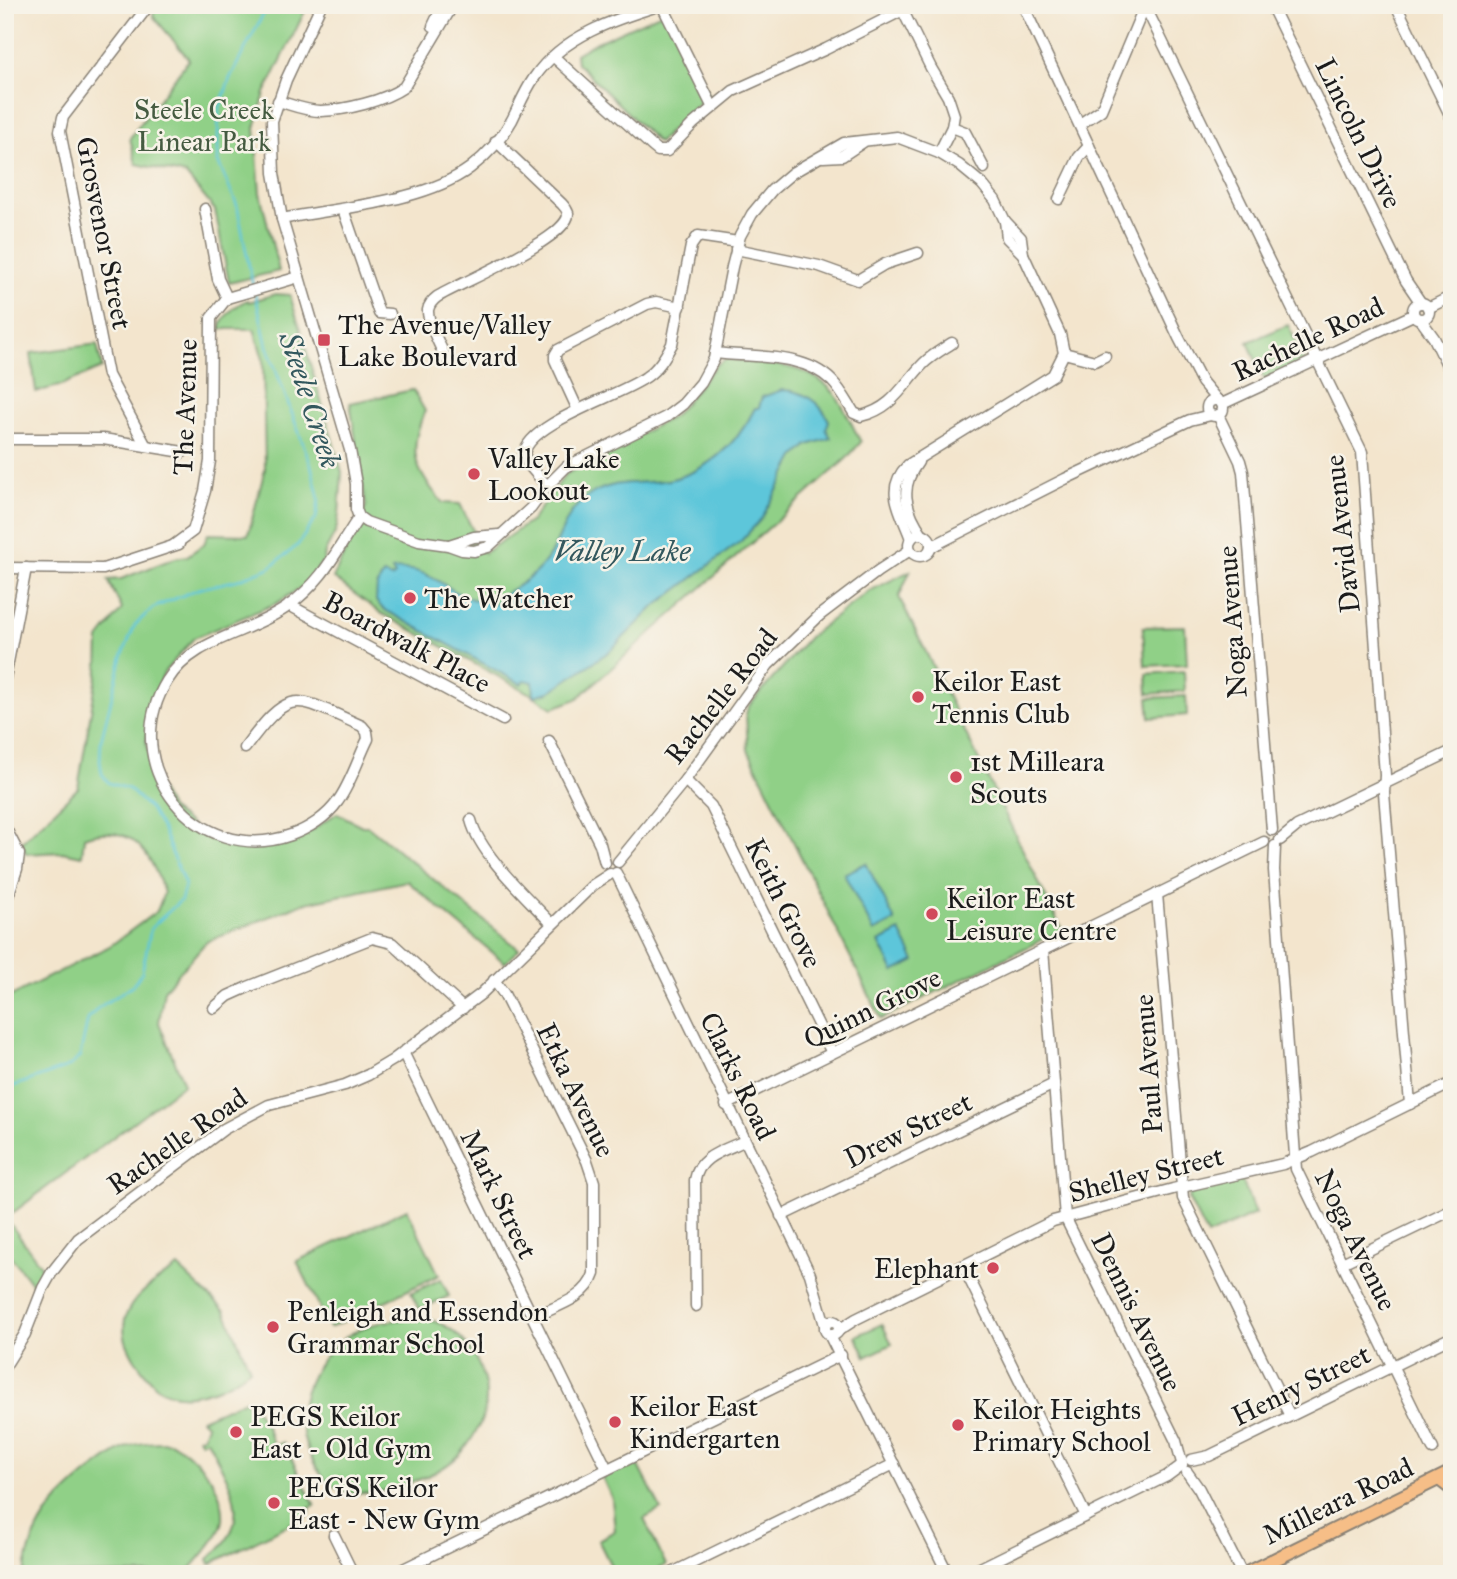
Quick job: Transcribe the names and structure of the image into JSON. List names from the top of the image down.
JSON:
{
  "streets": {
    "main road": ["Milleara Road"],
    "street": [
      "Lincoln Drive",
      "Grosvenor Street",
      "Rachelle Road",
      "The Avenue",
      "David Avenue",
      "Noga Avenue",
      "Boardwalk Place",
      "Keith Grove",
      "Quinn Grove",
      "Paul Avenue",
      "Clarks Road",
      "Etka Avenue",
      "Drew Street",
      "Shelley Street",
      "Mark Street",
      "Dennis Avenue",
      "Henry Street"
    ]
  },
  "crossings": [
    ["Lincoln Drive", "Rachelle Road"],
    ["Rachelle Road", "David Avenue"],
    ["Rachelle Road", "Noga Avenue"],
    ["Rachelle Road", "Keith Grove"],
    ["Rachelle Road", "Clarks Road"],
    ["Rachelle Road", "Etka Avenue"],
    ["Rachelle Road", "Mark Street"],
    ["David Avenue", "Quinn Grove"],
    ["David Avenue", "Shelley Street"],
    ["Noga Avenue", "Quinn Grove"],
    ["Noga Avenue", "Shelley Street"],
    ["Noga Avenue", "Henry Street"],
    ["Keith Grove", "Quinn Grove"],
    ["Quinn Grove", "Paul Avenue"],
    ["Quinn Grove", "Clarks Road"],
    ["Quinn Grove", "Dennis Avenue"],
    ["Paul Avenue", "Shelley Street"],
    ["Paul Avenue", "Henry Street"],
    ["Clarks Road", "Drew Street"],
    ["Clarks Road", "Shelley Street"],
    ["Etka Avenue", "Mark Street"],
    ["Drew Street", "Dennis Avenue"],
    ["Shelley Street", "Dennis Avenue"],
    ["Dennis Avenue", "Henry Street"],
    ["Dennis Avenue", "Milleara Road"]
  ],
  "water": ["Steele Creek", "Valley Lake"],
  "parks": ["Steele Creek Linear Park"],
  "places": {
    "transit": ["The Avenue/Valley Lake Boulevard"],
    "other": [
      "Valley Lake Lookout",
      "The Watcher",
      "Keilor East Tennis Club",
      "1st Milleara Scouts",
      "Keilor East Leisure Centre",
      "Elephant",
      "Penleigh and Essendon Grammar School",
      "Keilor East Kindergarten",
      "Keilor Heights Primary School",
      "PEGS Keilor East - Old Gym",
      "PEGS Keilor East - New Gym"
    ]
  }
}
